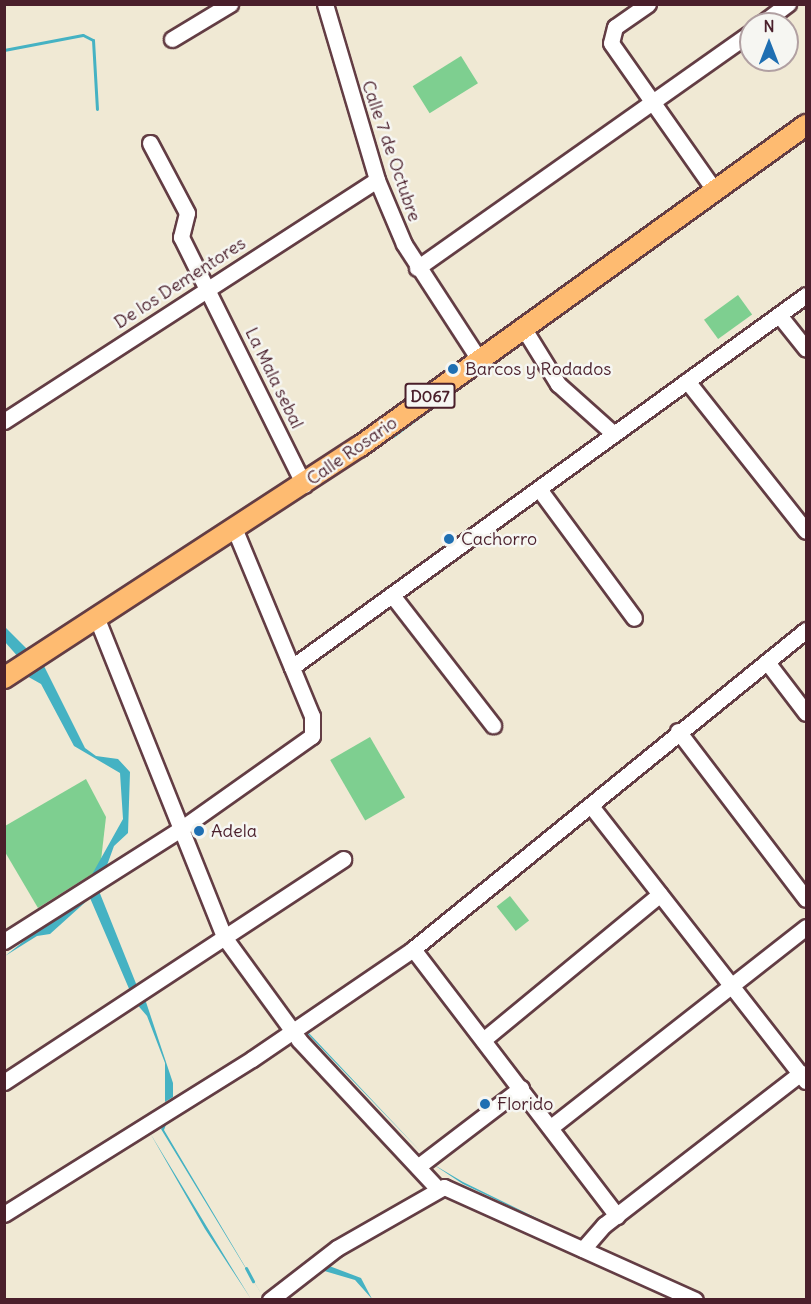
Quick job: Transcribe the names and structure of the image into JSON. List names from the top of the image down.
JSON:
{
  "streets": {
    "main road": ["D067", "Calle Rosario"],
    "street": ["Calle 7 de Octubre", "De los Dementores", "La Mala sebal"]
  },
  "crossings": [
    ["Calle 7 de Octubre", "De los Dementores"],
    ["Calle 7 de Octubre", "Calle Rosario"],
    ["De los Dementores", "La Mala sebal"],
    ["La Mala sebal", "Calle Rosario"]
  ],
  "places": [
    "Barcos y Rodados",
    "Cachorro",
    "Adela",
    "Florido"
  ],
  "north": "top"
}
